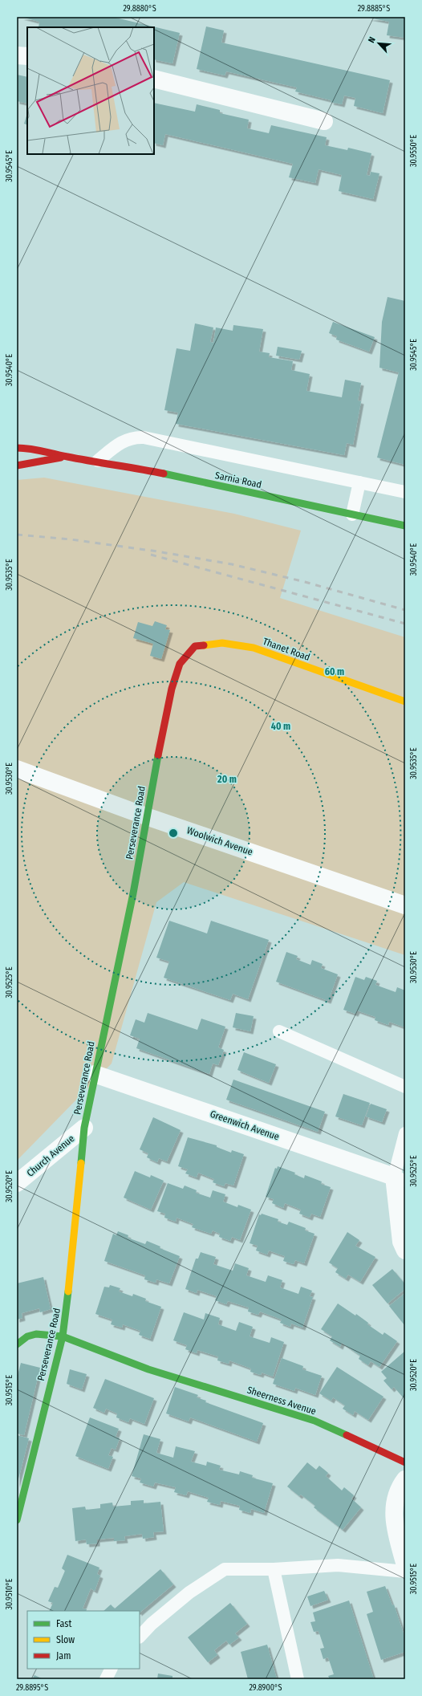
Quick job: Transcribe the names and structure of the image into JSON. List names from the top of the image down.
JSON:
{
  "streets": {
    "street": [
      "Sarnia Road",
      "Thanet Road",
      "Perseverance Road",
      "Woolwich Avenue",
      "Greenwich Avenue",
      "Church Avenue",
      "Sheerness Avenue"
    ]
  },
  "crossings": [
    ["Thanet Road", "Perseverance Road"],
    ["Perseverance Road", "Woolwich Avenue"],
    ["Perseverance Road", "Greenwich Avenue"],
    ["Perseverance Road", "Church Avenue"],
    ["Perseverance Road", "Sheerness Avenue"]
  ],
  "legend": ["Fast", "Slow", "Jam"],
  "north": "top left",
  "coordinates": [
    "29.8880°S",
    "29.8885°S",
    "30.9550°E",
    "30.9545°E",
    "30.9540°E",
    "30.9535°E",
    "30.9530°E",
    "30.9525°E",
    "30.9520°E",
    "30.9515°E",
    "30.9510°E",
    "29.8895°S",
    "29.8900°S"
  ],
  "rings": ["60 m", "40 m", "20 m"]
}
